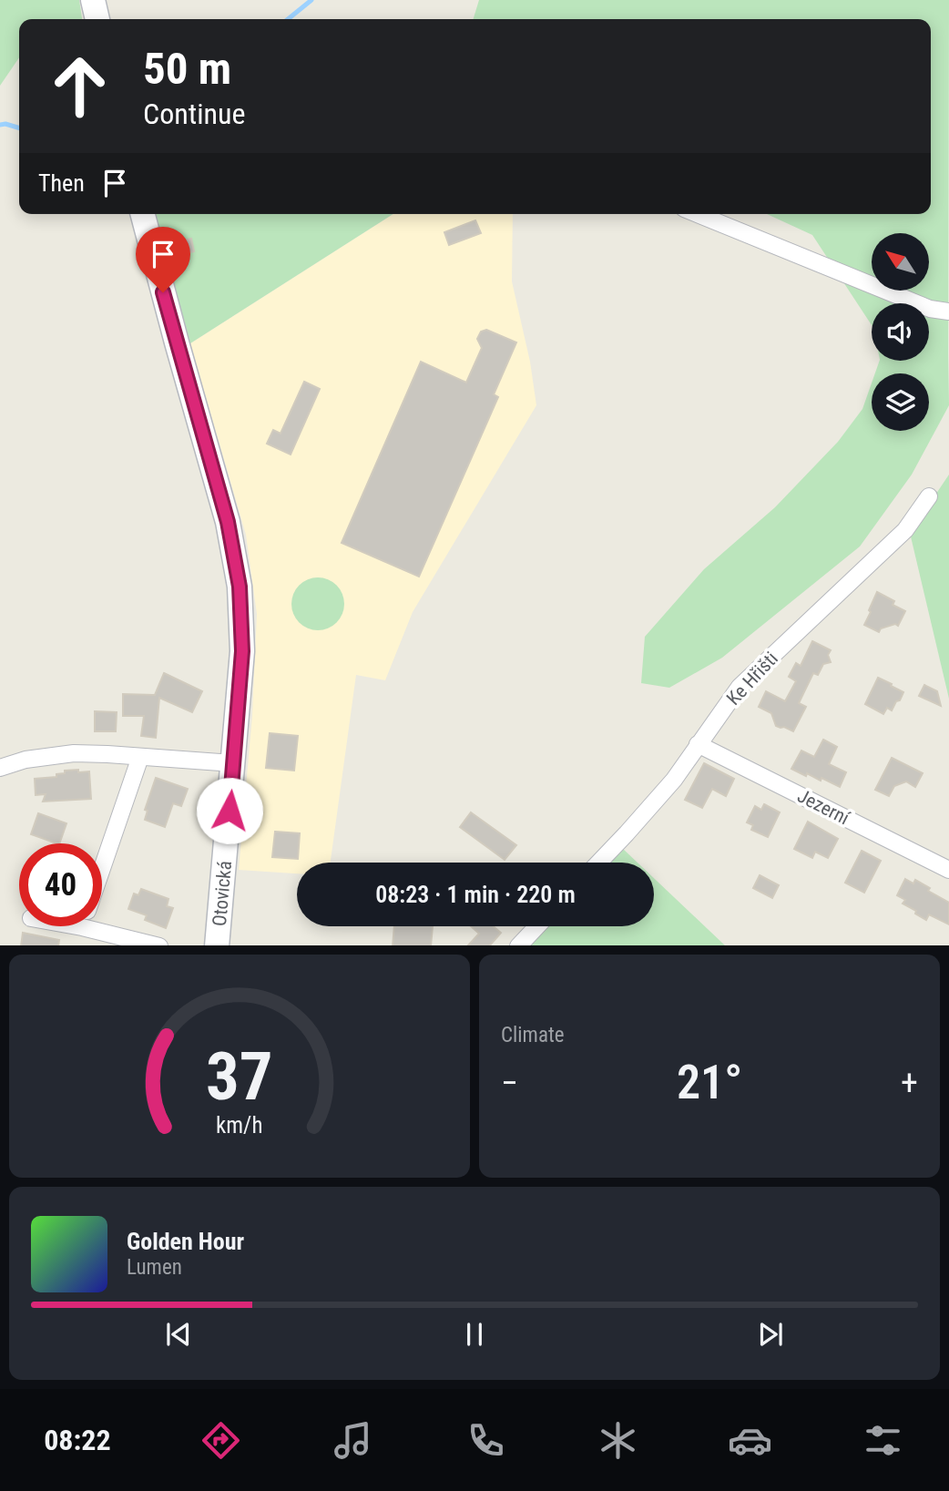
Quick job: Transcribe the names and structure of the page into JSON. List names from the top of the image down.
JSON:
{
  "streets": {
    "street": ["Ke Hřišti", "Jezerní", "Otovická"]
  },
  "crossings": [
    ["Ke Hřišti", "Jezerní"]
  ],
  "north": "top left",
  "page": {
    "turn": ["50 m", "Continue"],
    "then": "Then",
    "limit": "40",
    "trip": "08:23 · 1 min · 220 m",
    "tile": "Climate",
    "heat": ["−", "21°", "+"],
    "song": ["Golden Hour", "Lumen"],
    "tabs": "08:22",
    "gauge": ["37", "km/h"]
  }
}
